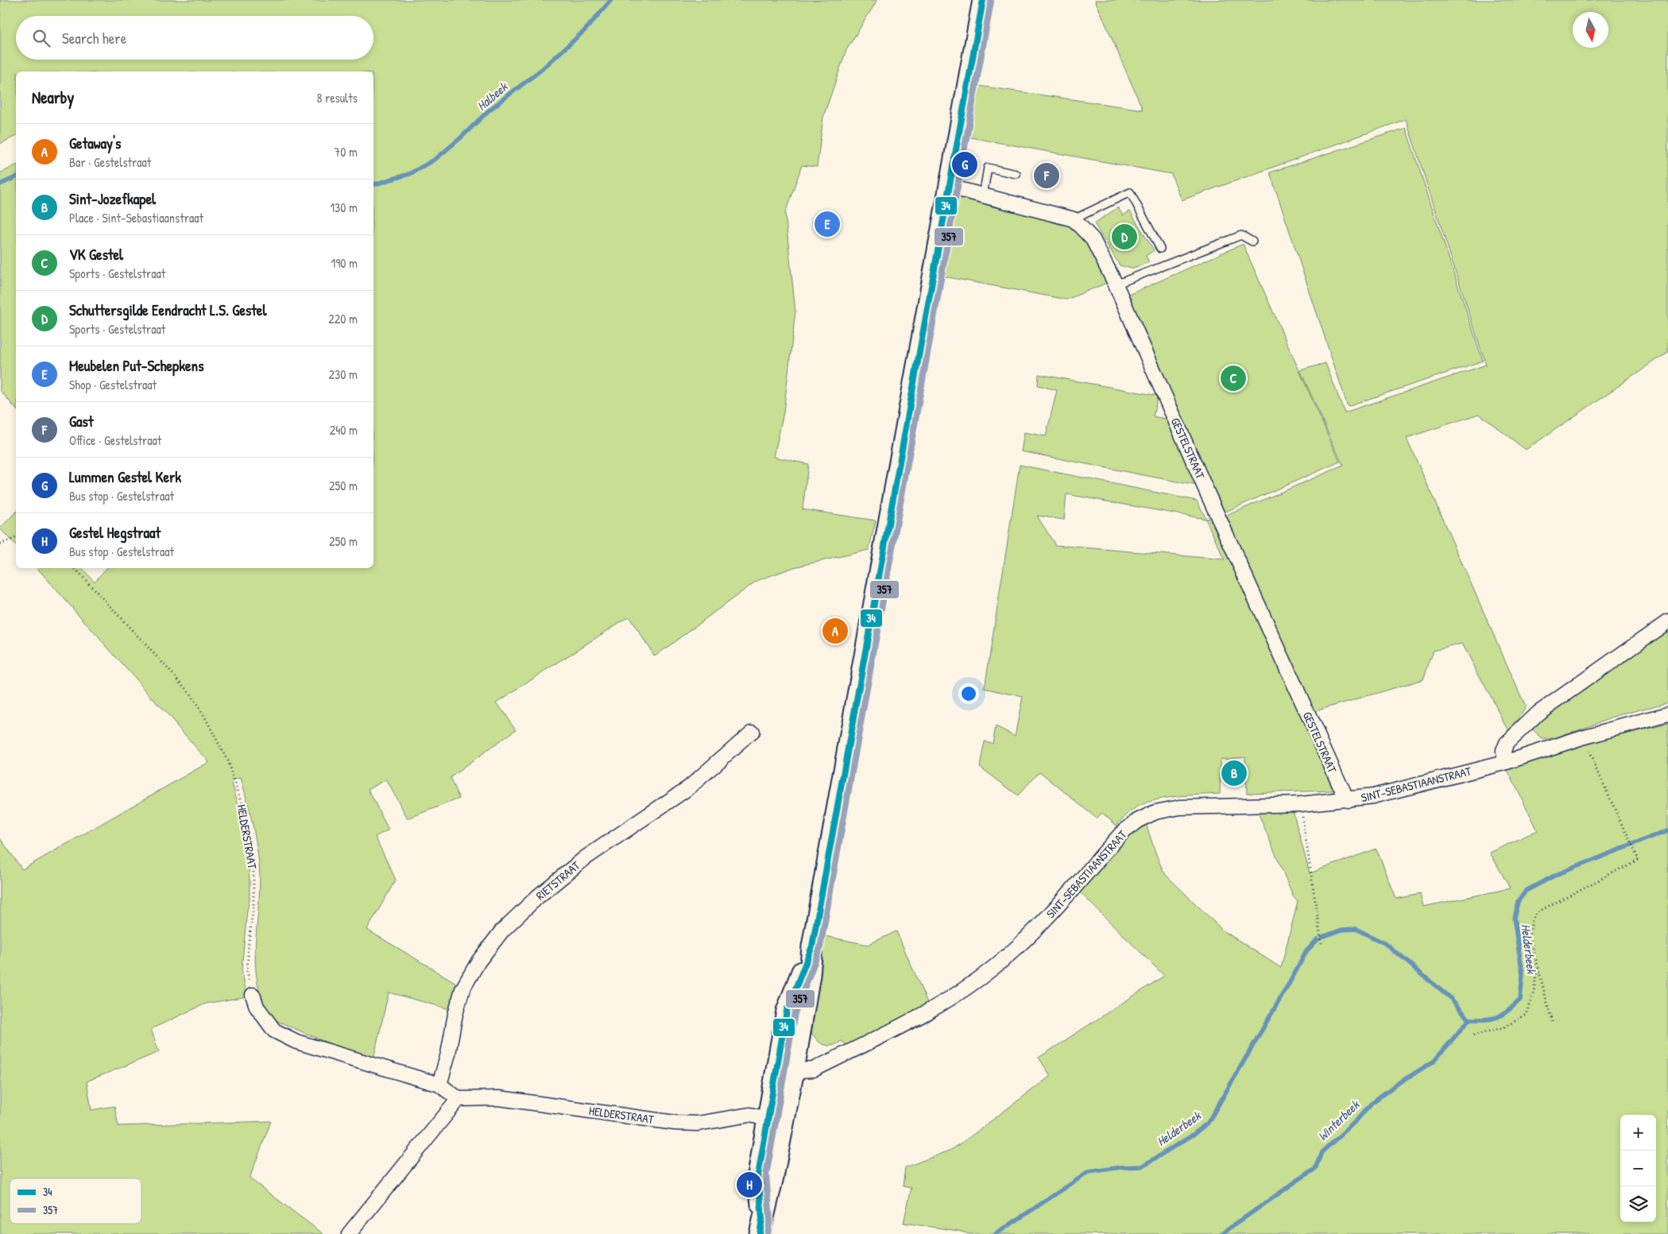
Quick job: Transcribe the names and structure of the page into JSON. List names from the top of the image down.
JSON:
{
  "streets": {
    "street": [
      "GESTELSTRAAT",
      "SINT-SEBASTIAANSTRAAT",
      "HELDERSTRAAT",
      "RIETSTRAAT"
    ]
  },
  "crossings": [
    ["GESTELSTRAAT", "SINT-SEBASTIAANSTRAAT"]
  ],
  "water": ["Halbeek", "Helderbeek", "Winterbeek"],
  "lines": ["transit line 34", "transit line 357"],
  "legend": ["34", "357"],
  "north": "bottom",
  "page": {
    "search": "Search here",
    "heading": ["Nearby", "8 results"],
    "list": [
      {
        "mark": "A",
        "name": "Getaway's",
        "note": "Bar · Gestelstraat",
        "value": "70 m"
      },
      {
        "mark": "B",
        "name": "Sint-Jozefkapel",
        "note": "Place · Sint-Sebastiaanstraat",
        "value": "130 m"
      },
      {
        "mark": "C",
        "name": "VK Gestel",
        "note": "Sports · Gestelstraat",
        "value": "190 m"
      },
      {
        "mark": "D",
        "name": "Schuttersgilde Eendracht L.S. Gestel",
        "note": "Sports · Gestelstraat",
        "value": "220 m"
      },
      {
        "mark": "E",
        "name": "Meubelen Put-Schepkens",
        "note": "Shop · Gestelstraat",
        "value": "230 m"
      },
      {
        "mark": "F",
        "name": "Gast",
        "note": "Office · Gestelstraat",
        "value": "240 m"
      },
      {
        "mark": "G",
        "name": "Lummen Gestel Kerk",
        "note": "Bus stop · Gestelstraat",
        "value": "250 m"
      },
      {
        "mark": "H",
        "name": "Gestel Hegstraat",
        "note": "Bus stop · Gestelstraat",
        "value": "250 m"
      }
    ],
    "pins": [
      "G",
      "F",
      "E",
      "D",
      "C",
      "A",
      "B",
      "H"
    ],
    "map_buttons": ["+", "−"]
  }
}
